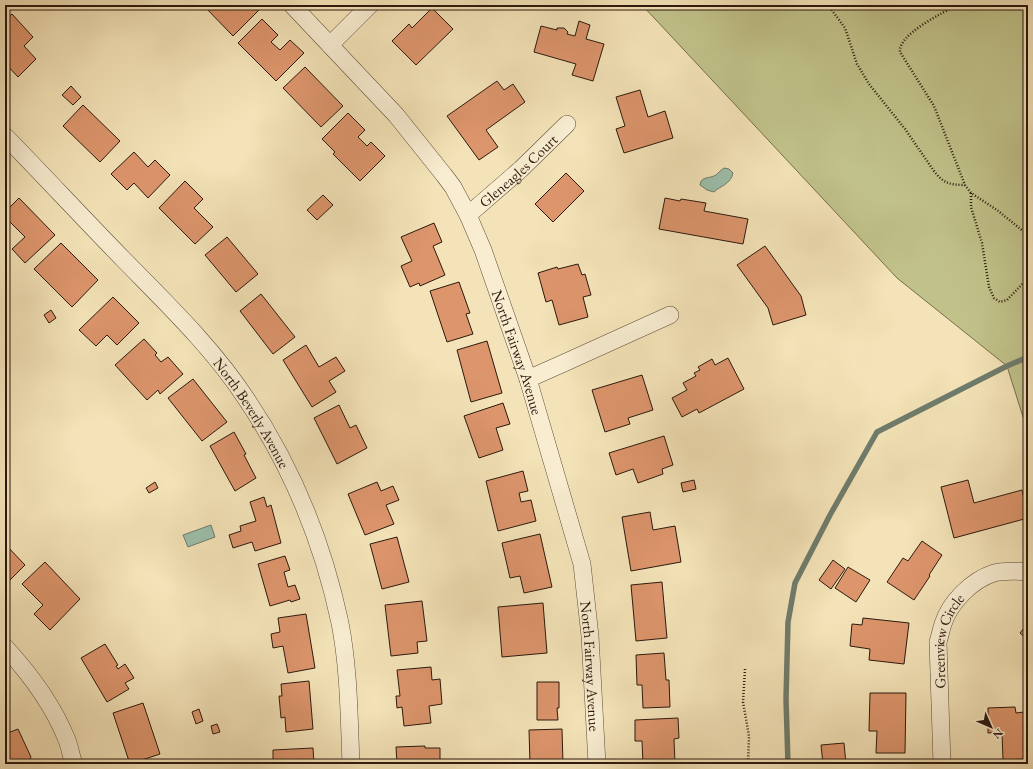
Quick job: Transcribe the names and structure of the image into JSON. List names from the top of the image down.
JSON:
{
  "streets": {
    "street": [
      "Gleneagles Court",
      "North Fairway Avenue",
      "North Beverly Avenue",
      "Greenview Circle"
    ]
  },
  "crossings": [
    ["Gleneagles Court", "North Fairway Avenue"]
  ],
  "north": "bottom right"
}
